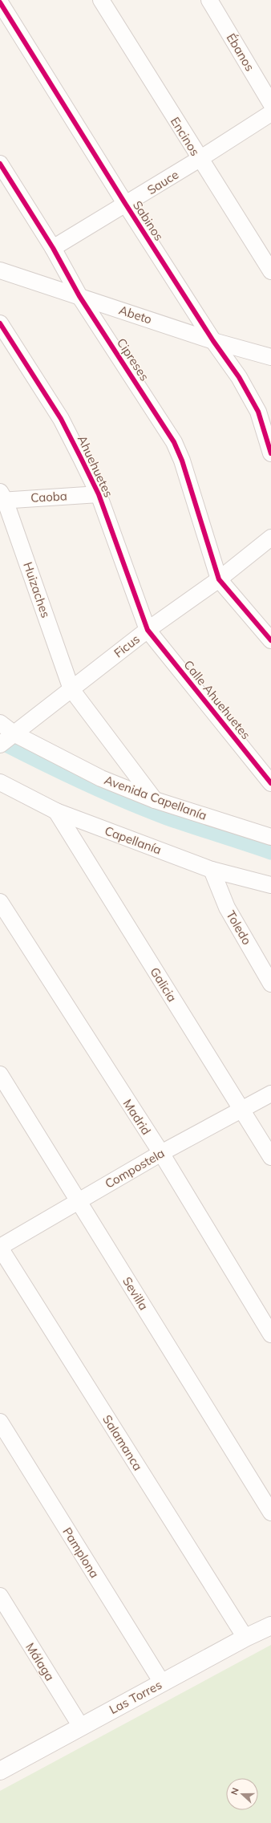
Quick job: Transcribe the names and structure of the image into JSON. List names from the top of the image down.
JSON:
{
  "streets": {
    "street": [
      "Ébanos",
      "Encinos",
      "Sauce",
      "Sabinos",
      "Abeto",
      "Cipreses",
      "Ahuehuetes",
      "Caoba",
      "Huizaches",
      "Ficus",
      "Calle Ahuehuetes",
      "Avenida Capellanía",
      "Capellanía",
      "Toledo",
      "Galicia",
      "Madrid",
      "Compostela",
      "Sevilla",
      "Salamanca",
      "Pamplona",
      "Málaga",
      "Las Torres"
    ]
  },
  "crossings": [
    ["Encinos", "Sauce"],
    ["Sauce", "Sabinos"],
    ["Sauce", "Cipreses"],
    ["Sabinos", "Abeto"],
    ["Abeto", "Cipreses"],
    ["Cipreses", "Ficus"],
    ["Ahuehuetes", "Caoba"],
    ["Ahuehuetes", "Ficus"],
    ["Ahuehuetes", "Calle Ahuehuetes"],
    ["Caoba", "Huizaches"],
    ["Huizaches", "Ficus"],
    ["Huizaches", "Avenida Capellanía"],
    ["Ficus", "Calle Ahuehuetes"],
    ["Ficus", "Avenida Capellanía"],
    ["Capellanía", "Toledo"],
    ["Capellanía", "Galicia"],
    ["Galicia", "Compostela"],
    ["Madrid", "Compostela"],
    ["Compostela", "Sevilla"],
    ["Compostela", "Salamanca"],
    ["Salamanca", "Las Torres"],
    ["Pamplona", "Las Torres"],
    ["Málaga", "Las Torres"]
  ],
  "north": "left"
}
